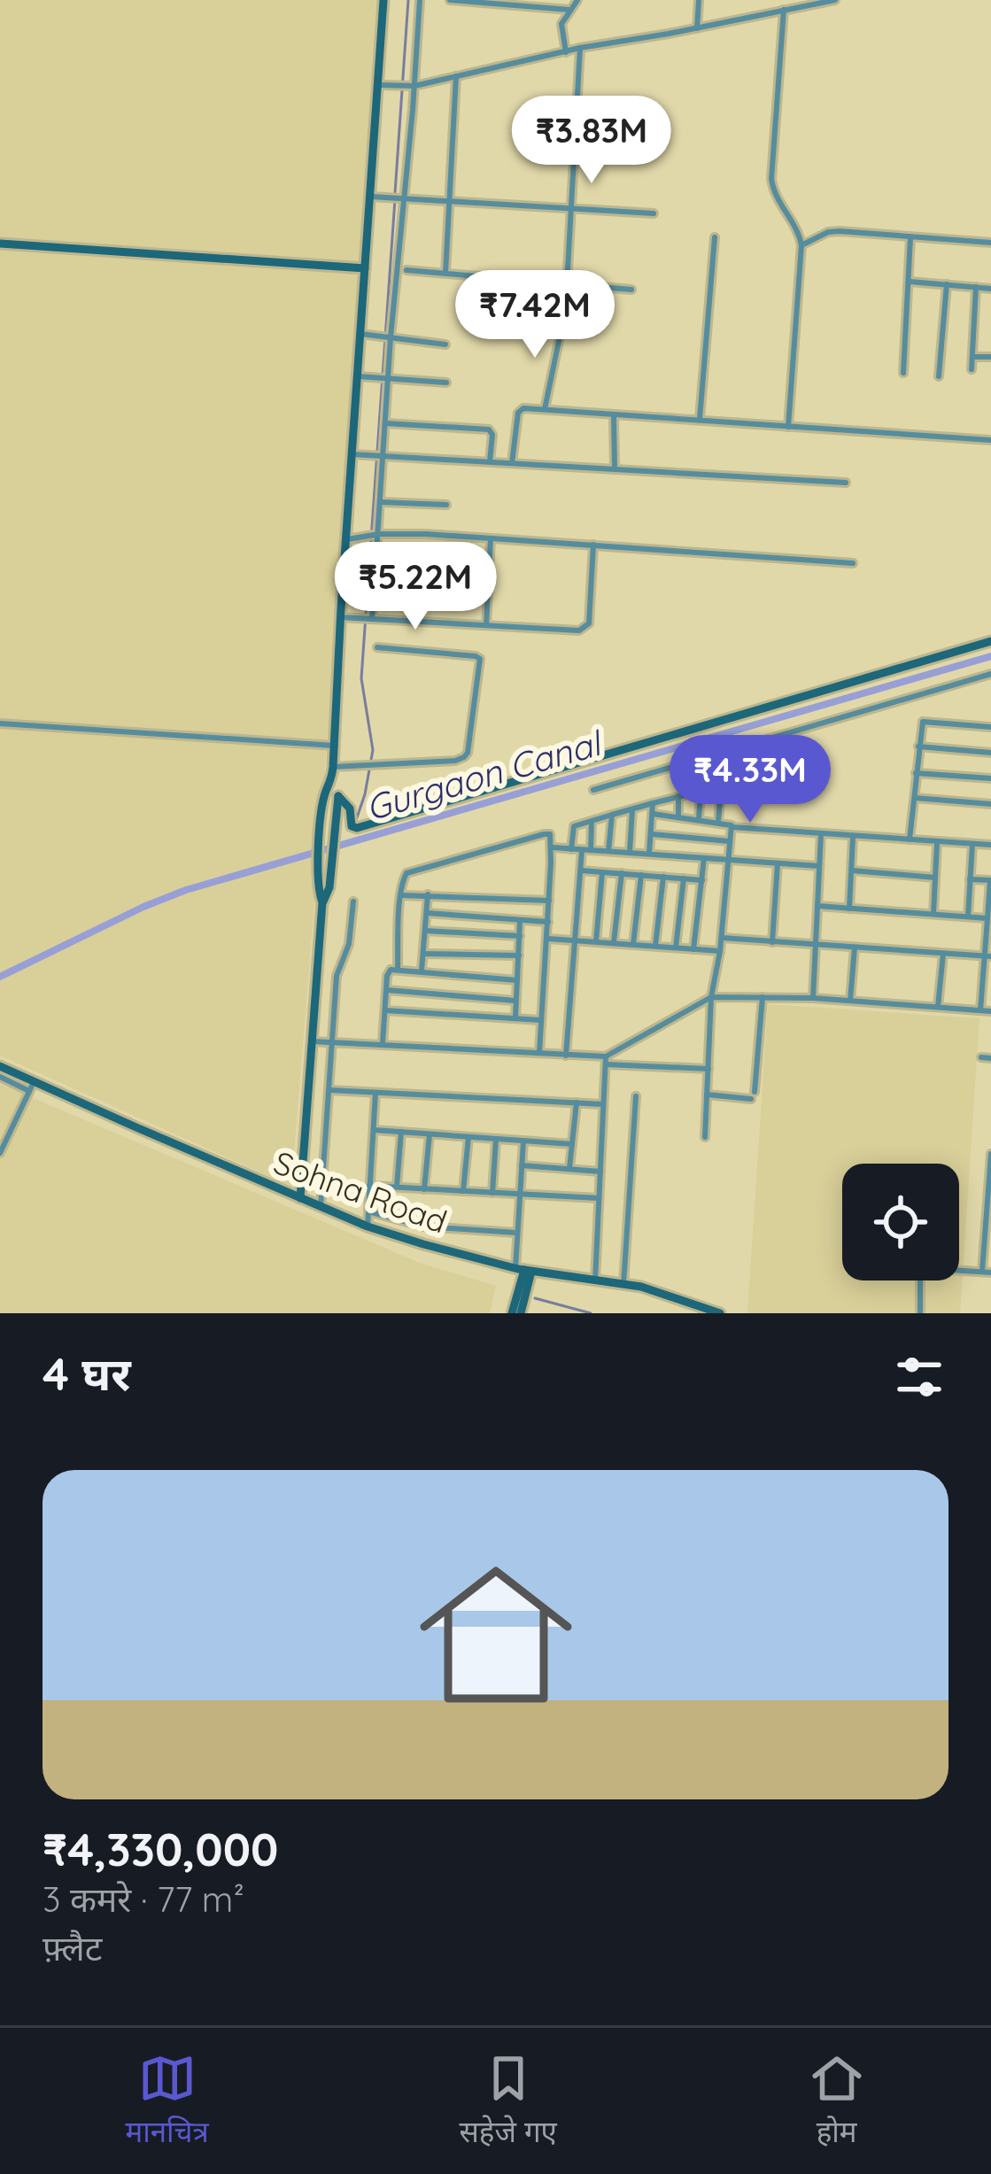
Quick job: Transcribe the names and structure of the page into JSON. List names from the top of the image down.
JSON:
{
  "streets": {
    "street": ["Sohna Road"]
  },
  "water": ["Gurgaon Canal"],
  "page": {
    "price": [
      "₹3.83M",
      "₹7.42M",
      "₹5.22M",
      "₹4.33M"
    ],
    "heading": "4 घर",
    "list": [
      {
        "name": "₹4,330,000",
        "note": "3 कमरे · 77 m² · फ़्लैट"
      }
    ],
    "tabs": ["मानचित्र", "सहेजे गए", "होम"]
  }
}
